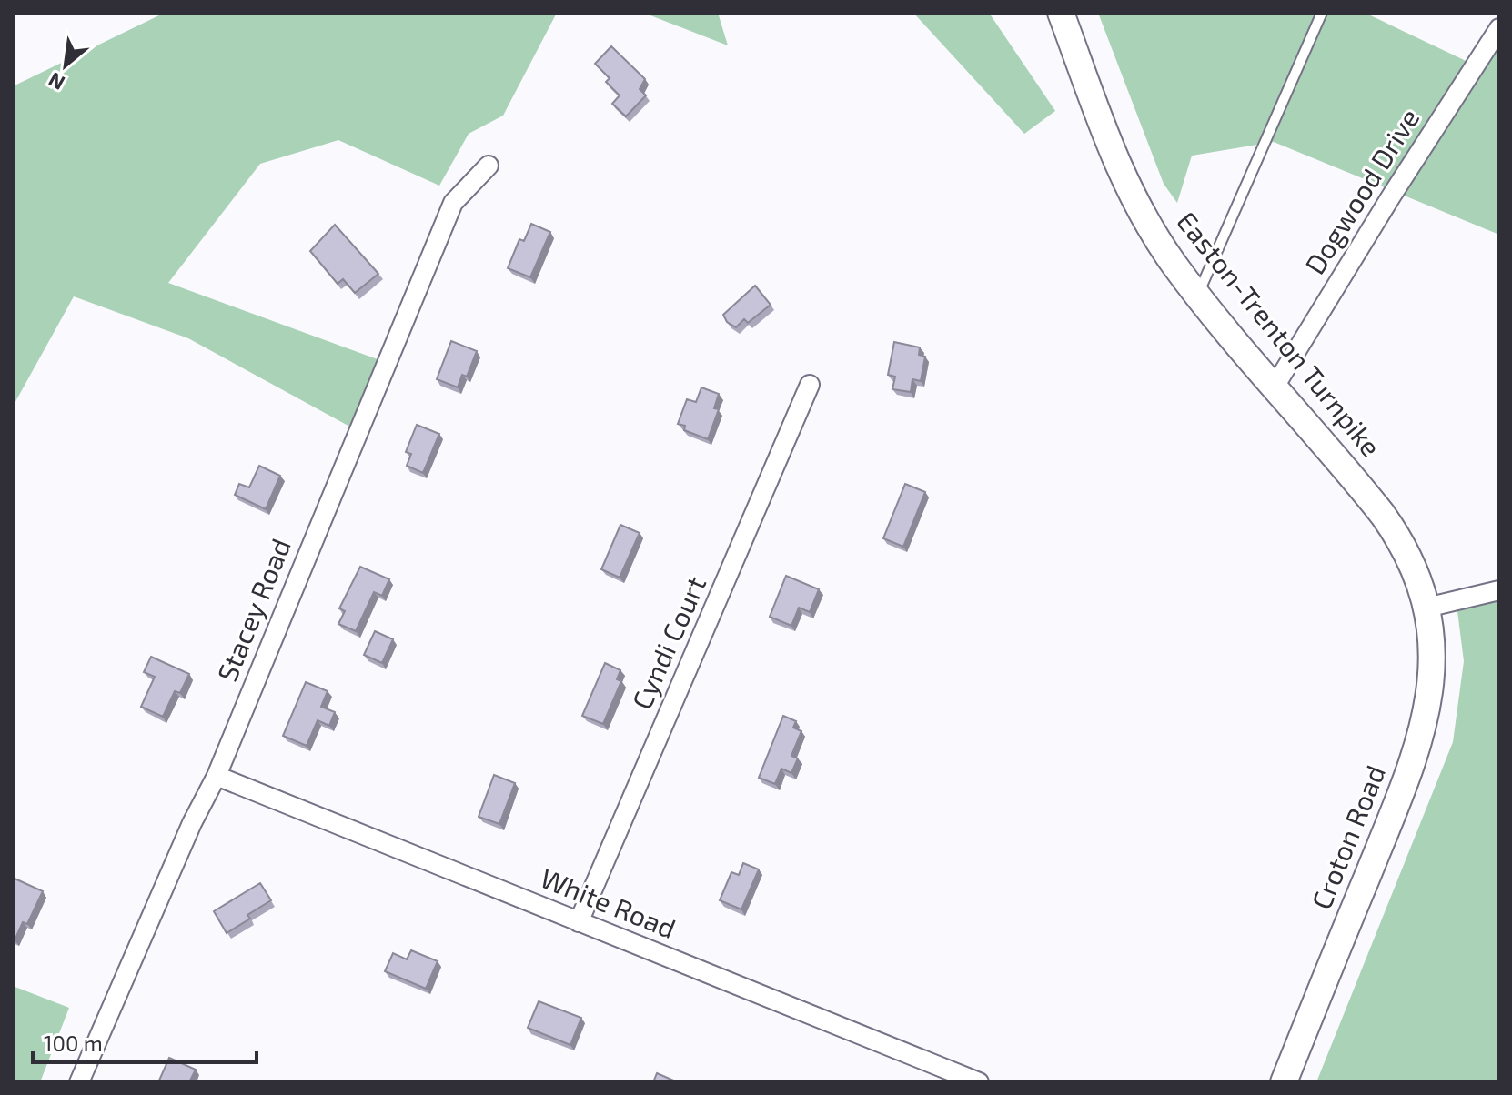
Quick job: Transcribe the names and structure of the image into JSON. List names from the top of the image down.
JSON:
{
  "streets": {
    "main road": ["Easton-Trenton Turnpike", "Croton Road"],
    "street": [
      "Dogwood Drive",
      "Stacey Road",
      "Cyndi Court",
      "White Road"
    ]
  },
  "crossings": [
    ["Dogwood Drive", "Easton-Trenton Turnpike"],
    ["Easton-Trenton Turnpike", "Croton Road"],
    ["Stacey Road", "White Road"],
    ["Cyndi Court", "White Road"]
  ],
  "scale_bar": "100 m",
  "north": "bottom left"
}
